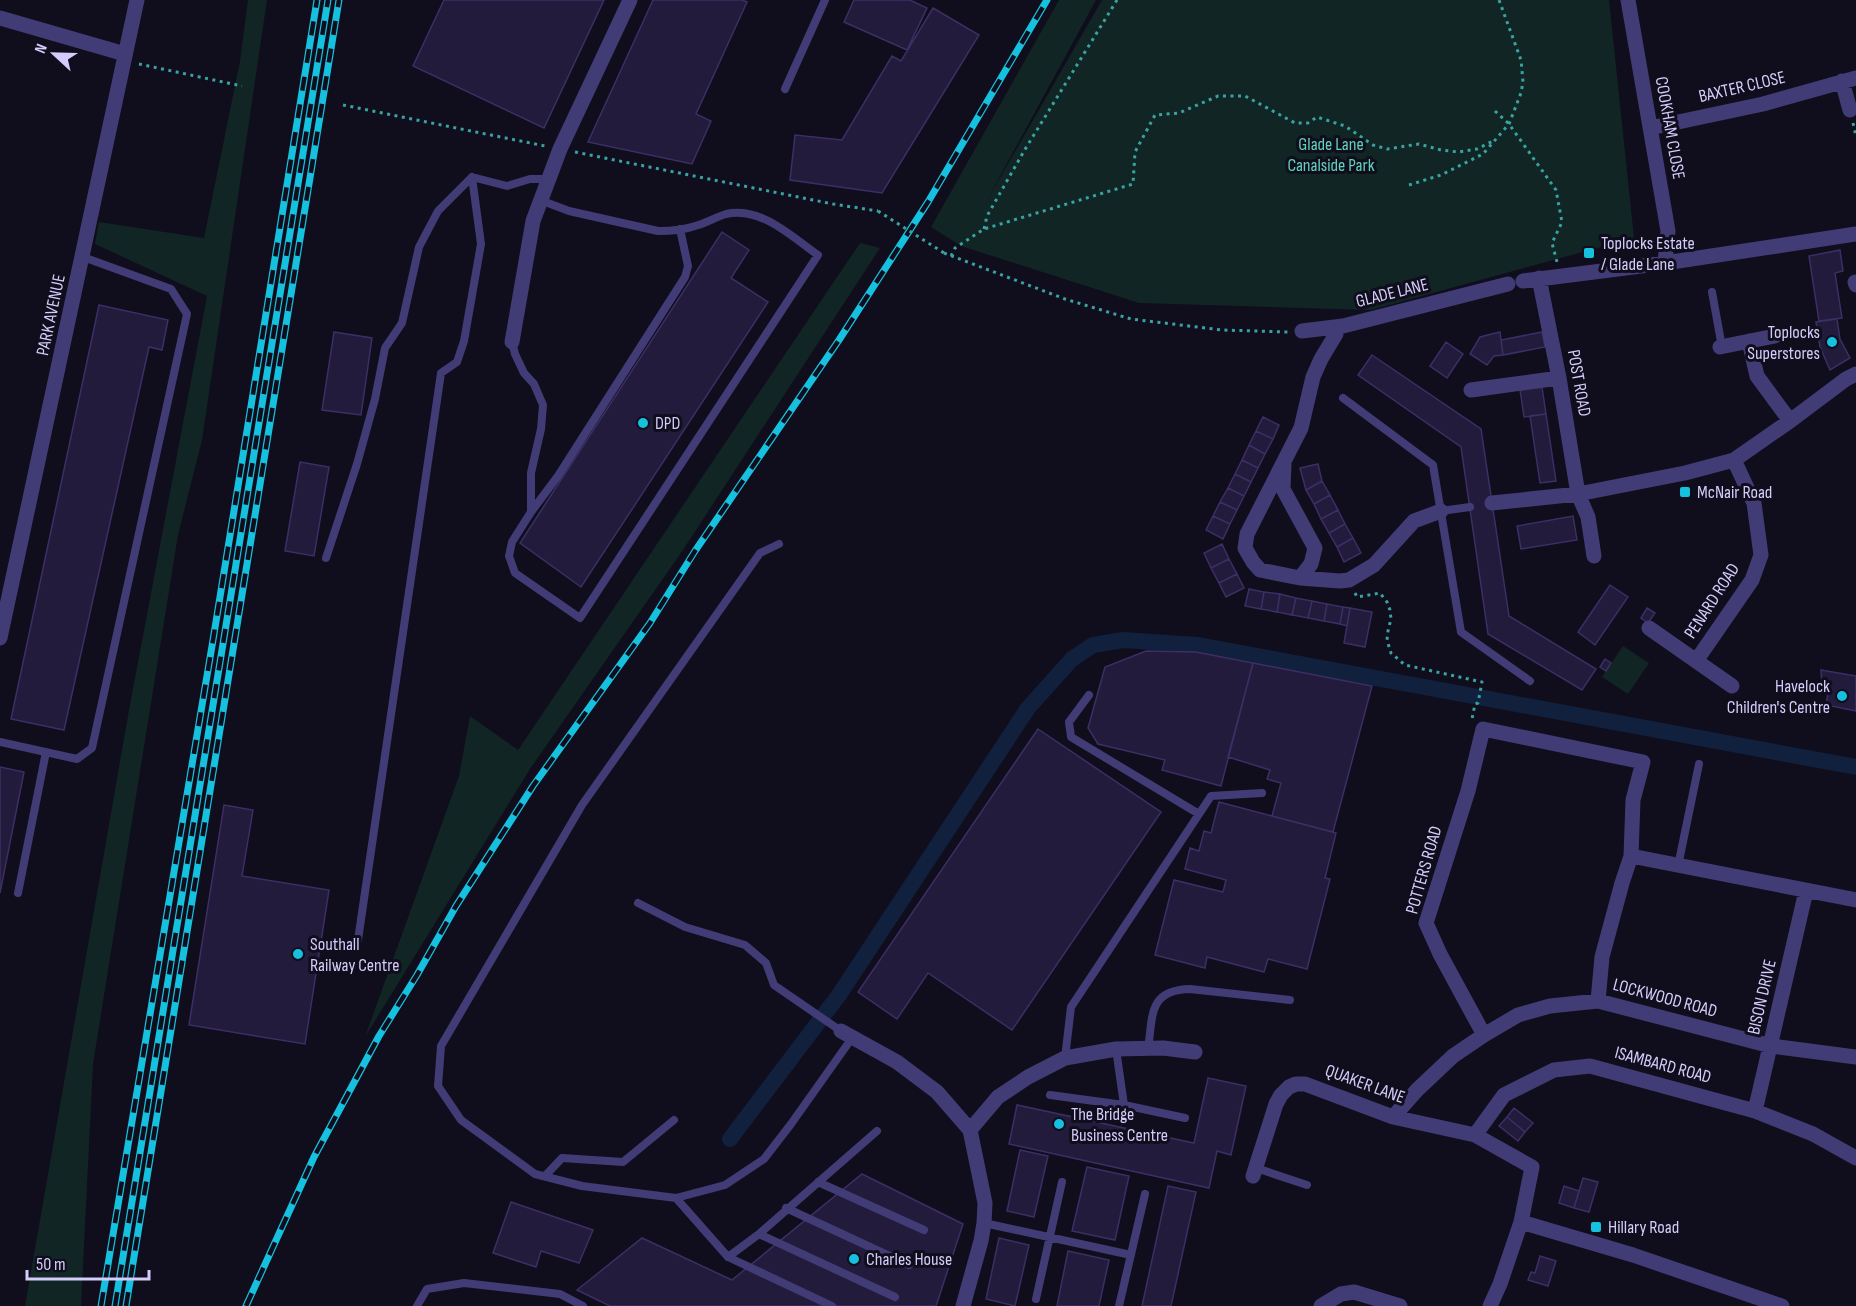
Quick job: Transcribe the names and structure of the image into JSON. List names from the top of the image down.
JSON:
{
  "streets": {
    "street": [
      "BAXTER CLOSE",
      "COOKHAM CLOSE",
      "GLADE LANE",
      "PARK AVENUE",
      "POST ROAD",
      "PENARD ROAD",
      "POTTERS ROAD",
      "BISON DRIVE",
      "LOCKWOOD ROAD",
      "ISAMBARD ROAD",
      "QUAKER LANE"
    ]
  },
  "crossings": [
    ["BAXTER CLOSE", "COOKHAM CLOSE"],
    ["COOKHAM CLOSE", "GLADE LANE"],
    ["GLADE LANE", "POST ROAD"],
    ["POTTERS ROAD", "LOCKWOOD ROAD"],
    ["BISON DRIVE", "LOCKWOOD ROAD"],
    ["BISON DRIVE", "ISAMBARD ROAD"],
    ["LOCKWOOD ROAD", "QUAKER LANE"],
    ["ISAMBARD ROAD", "QUAKER LANE"]
  ],
  "parks": ["Glade Lane Canalside Park"],
  "places": {
    "transit": ["Toplocks Estate / Glade Lane", "McNair Road", "Hillary Road"],
    "other": [
      "Toplocks Superstores",
      "DPD",
      "Havelock Children's Centre",
      "Southall Railway Centre",
      "The Bridge Business Centre",
      "Charles House"
    ]
  },
  "scale_bar": "50 m",
  "north": "left"
}
